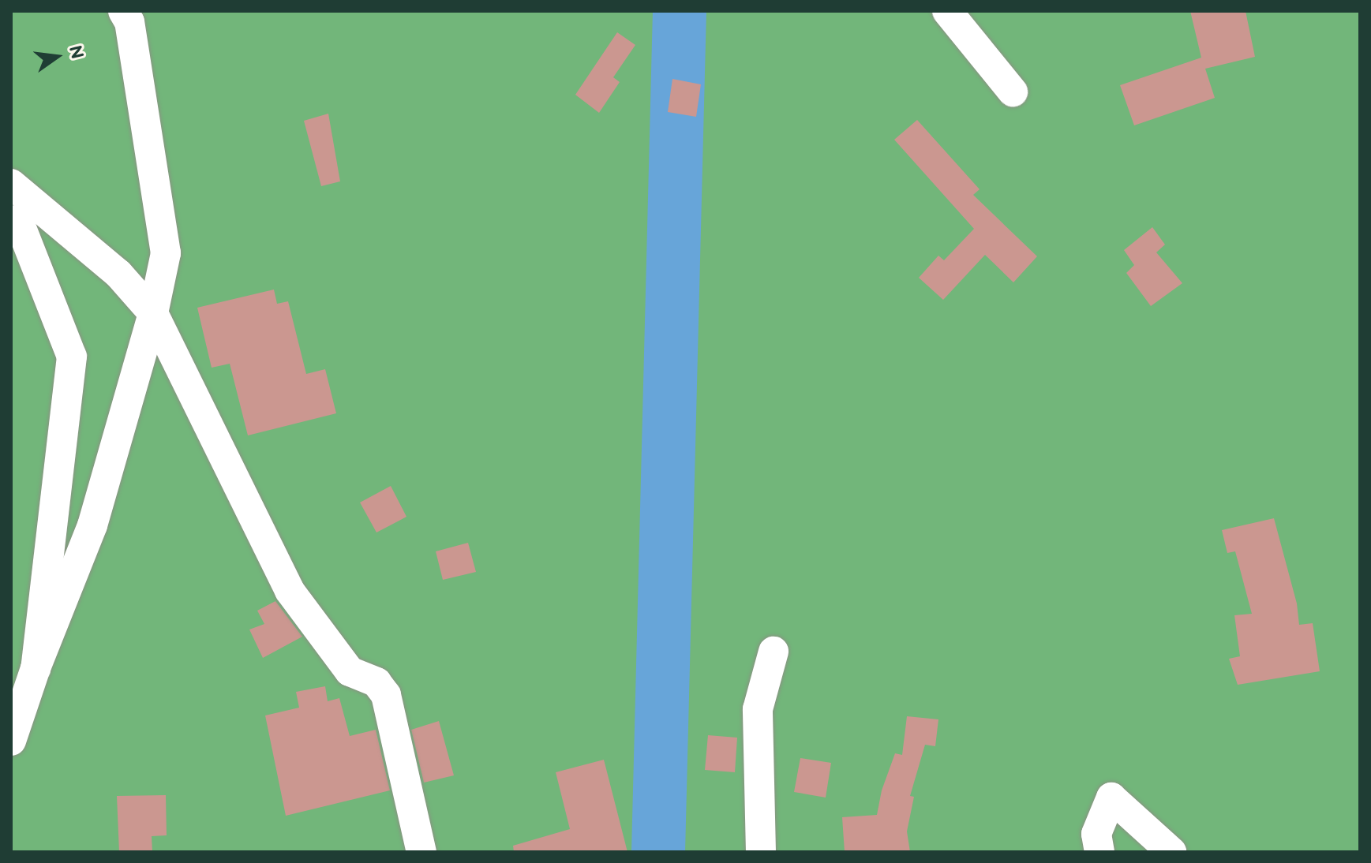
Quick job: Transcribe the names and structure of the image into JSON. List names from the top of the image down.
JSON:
{
  "north": "right"
}
